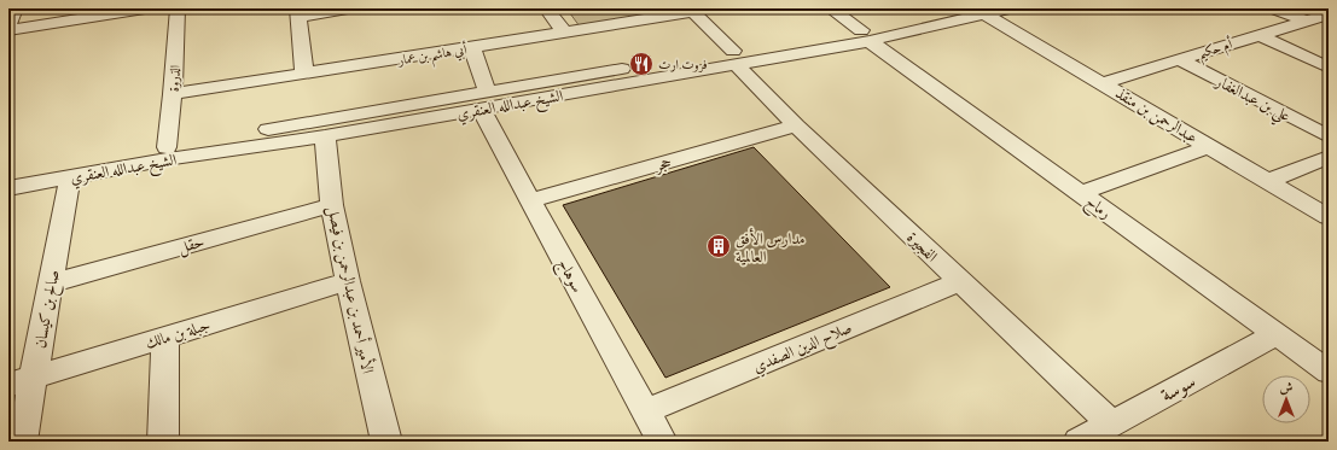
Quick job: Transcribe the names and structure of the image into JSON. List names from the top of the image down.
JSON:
{
  "streets": {
    "street": [
      "أم حكيم",
      "أبي هاشم بن عمار",
      "الذروة",
      "علي بن عبدالغفار",
      "الشيخ عبدالله العنقري",
      "عبدالرحمن بن منقذ",
      "حجر",
      "رماح",
      "حقل",
      "الفجيرة",
      "سوهاج",
      "الأمير أحمد بن عبدالرحمن بن فيصل",
      "صالح بن كيسان",
      "جبلة بن مالك",
      "صلاح الدين الصفدي",
      "سوسة"
    ]
  },
  "crossings": [
    ["أم حكيم", "علي بن عبدالغفار"],
    ["أم حكيم", "عبدالرحمن بن منقذ"],
    ["أبي هاشم بن عمار", "الذروة"],
    ["أبي هاشم بن عمار", "الفجيرة"],
    ["أبي هاشم بن عمار", "سوهاج"],
    ["الذروة", "الشيخ عبدالله العنقري"],
    ["الشيخ عبدالله العنقري", "عبدالرحمن بن منقذ"],
    ["الشيخ عبدالله العنقري", "رماح"],
    ["الشيخ عبدالله العنقري", "الفجيرة"],
    ["الشيخ عبدالله العنقري", "سوهاج"],
    ["الشيخ عبدالله العنقري", "الأمير أحمد بن عبدالرحمن بن فيصل"],
    ["الشيخ عبدالله العنقري", "صالح بن كيسان"],
    ["حجر", "الفجيرة"],
    ["حجر", "سوهاج"],
    ["رماح", "سوسة"],
    ["حقل", "الأمير أحمد بن عبدالرحمن بن فيصل"],
    ["حقل", "صالح بن كيسان"],
    ["الفجيرة", "صلاح الدين الصفدي"],
    ["الفجيرة", "سوسة"],
    ["سوهاج", "صلاح الدين الصفدي"],
    ["الأمير أحمد بن عبدالرحمن بن فيصل", "جبلة بن مالك"],
    ["صالح بن كيسان", "جبلة بن مالك"]
  ],
  "places": {
    "restaurant": ["فروت ارت"],
    "building": ["مدارس الأفق العالمية"]
  },
  "north": "top"
}
